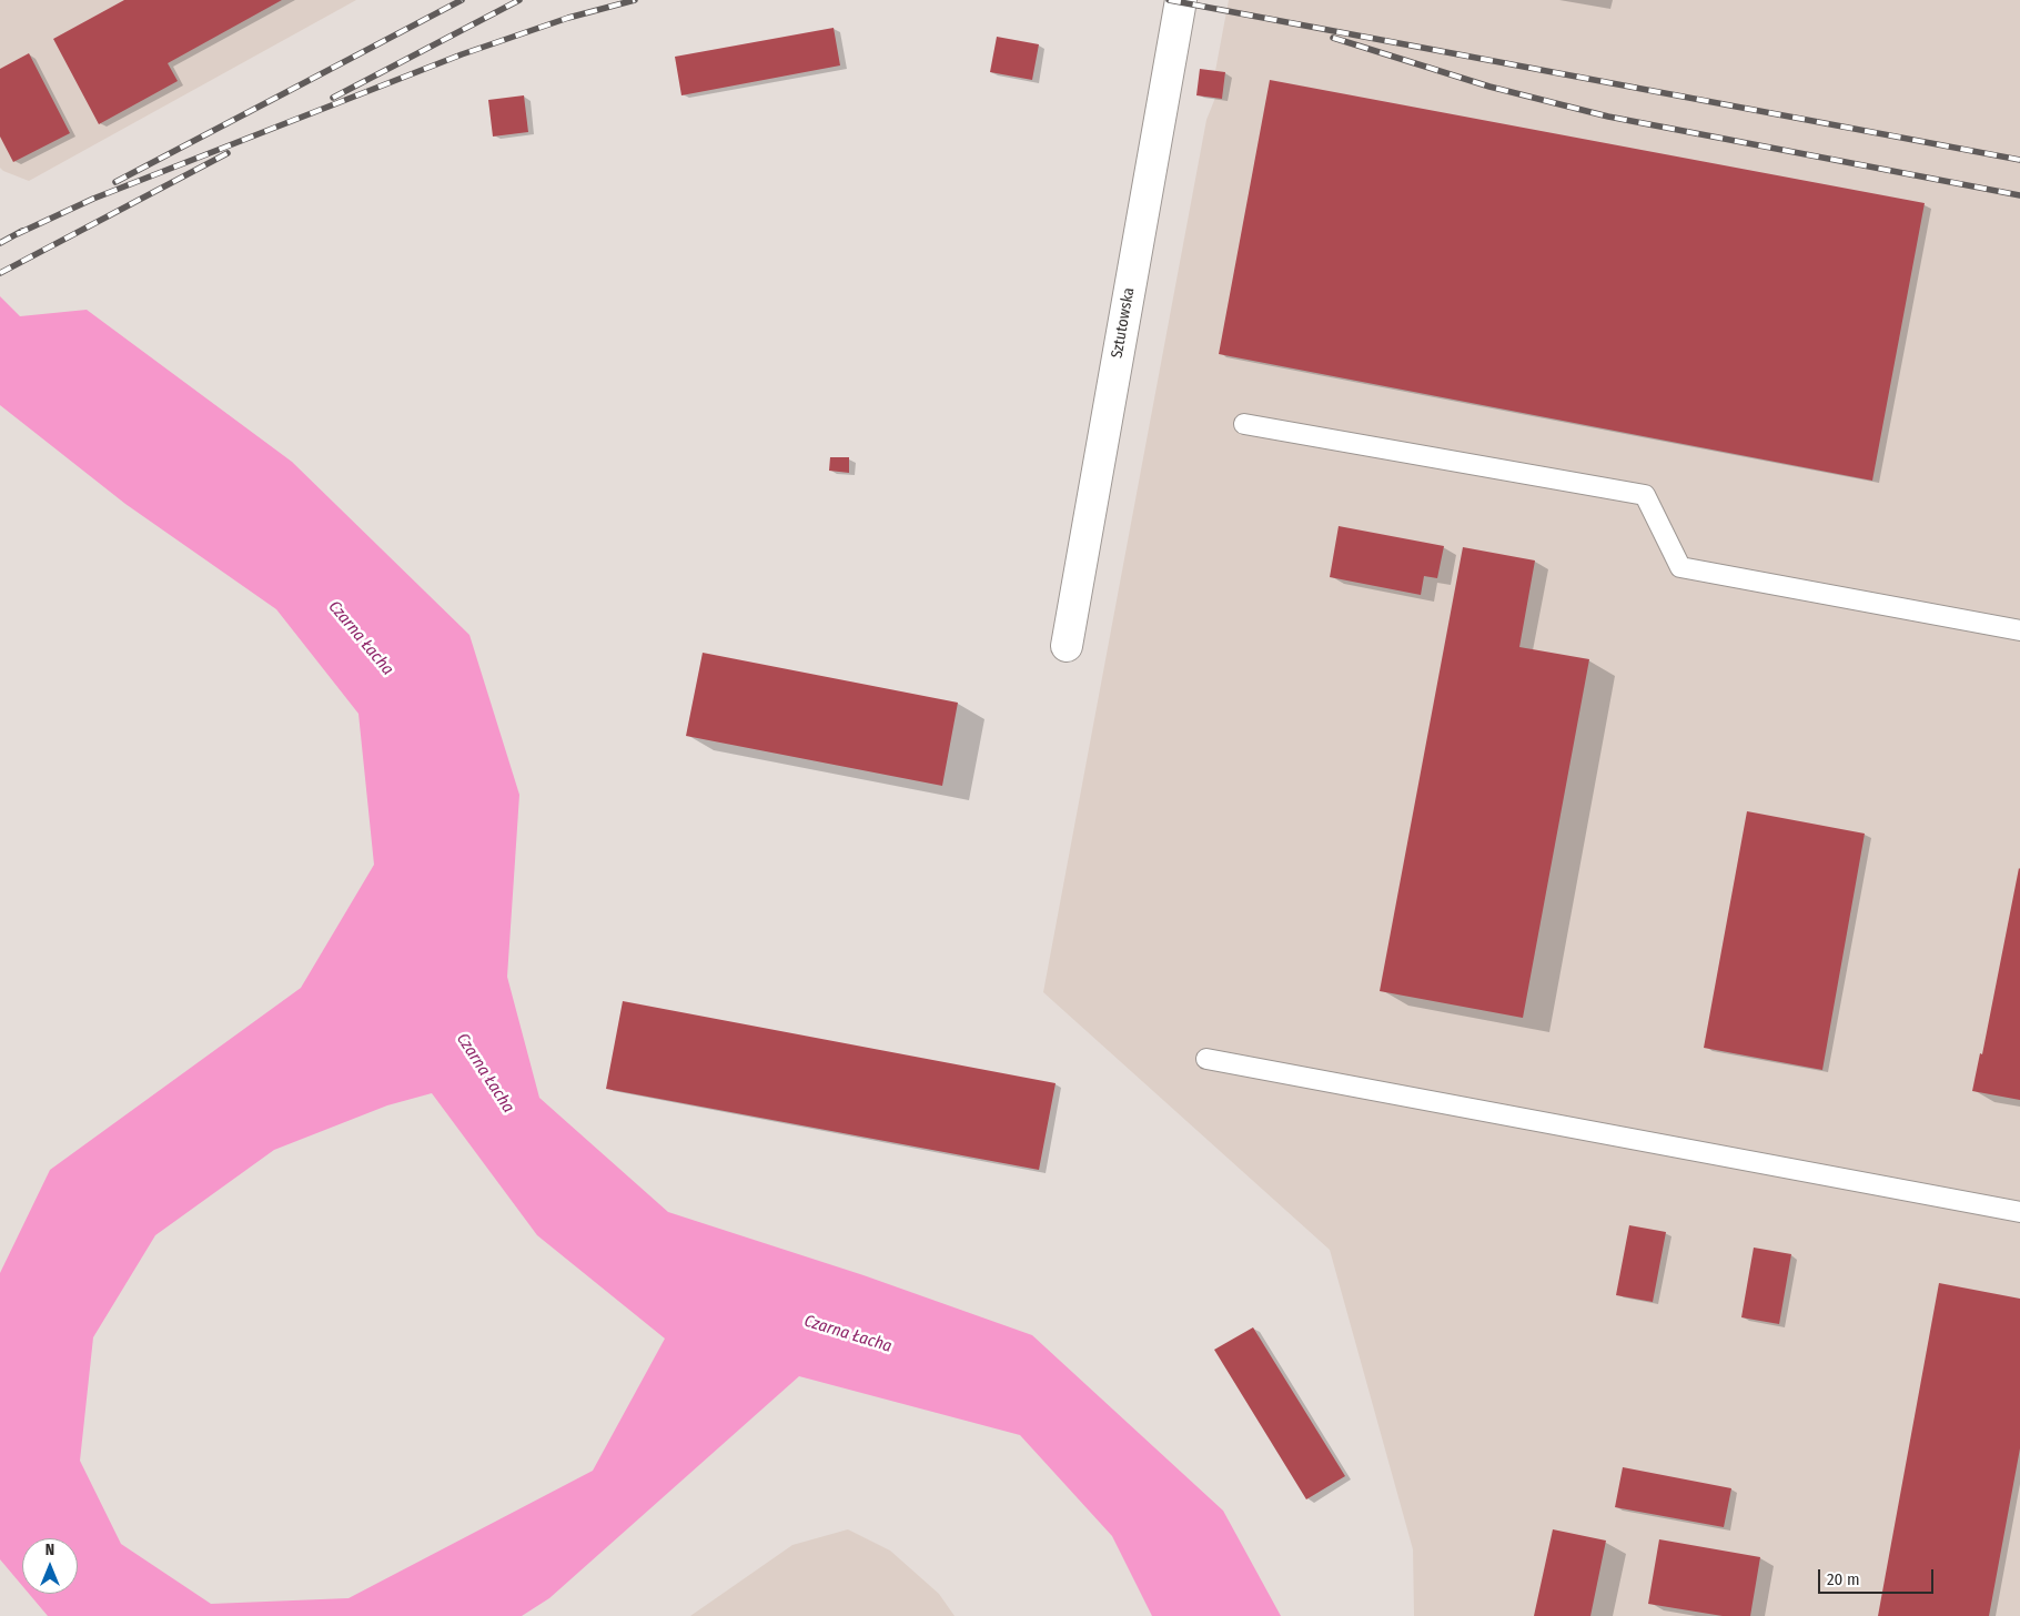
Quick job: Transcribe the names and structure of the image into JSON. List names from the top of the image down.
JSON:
{
  "streets": {
    "street": ["Sztutowska"]
  },
  "water": ["Czarna Łacha"],
  "scale_bar": "20 m",
  "north": "top"
}
